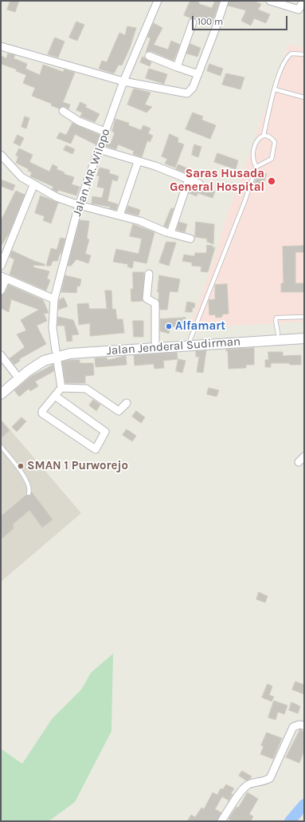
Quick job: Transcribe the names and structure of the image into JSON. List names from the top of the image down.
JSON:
{
  "streets": {
    "main road": ["Jalan Jenderal Sudirman"],
    "street": ["Jalan MR. Wilopo"]
  },
  "crossings": [
    ["Jalan MR. Wilopo", "Jalan Jenderal Sudirman"]
  ],
  "places": ["Saras Husada General Hospital", "Alfamart", "SMAN 1 Purworejo"],
  "scale_bar": "100 m"
}
